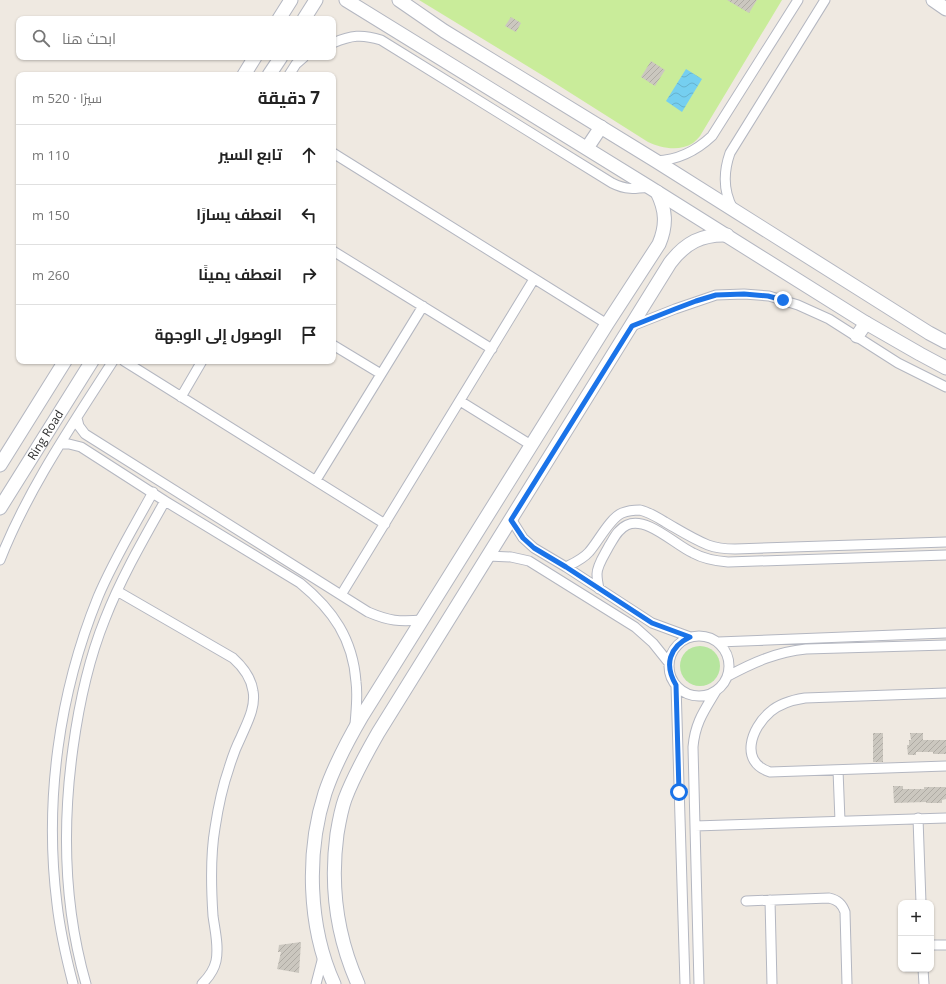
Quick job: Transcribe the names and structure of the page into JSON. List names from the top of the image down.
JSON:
{
  "streets": {
    "street": ["Ring Road"]
  },
  "page": {
    "search": "ابحث هنا",
    "heading": ["7 دقيقة", "سيرًا · 520 m"],
    "list": [
      ["تابع السير", "110 m"],
      ["انعطف يسارًا", "150 m"],
      ["انعطف يمينًا", "260 m"],
      "الوصول إلى الوجهة"
    ],
    "map_buttons": ["+", "−"]
  }
}
